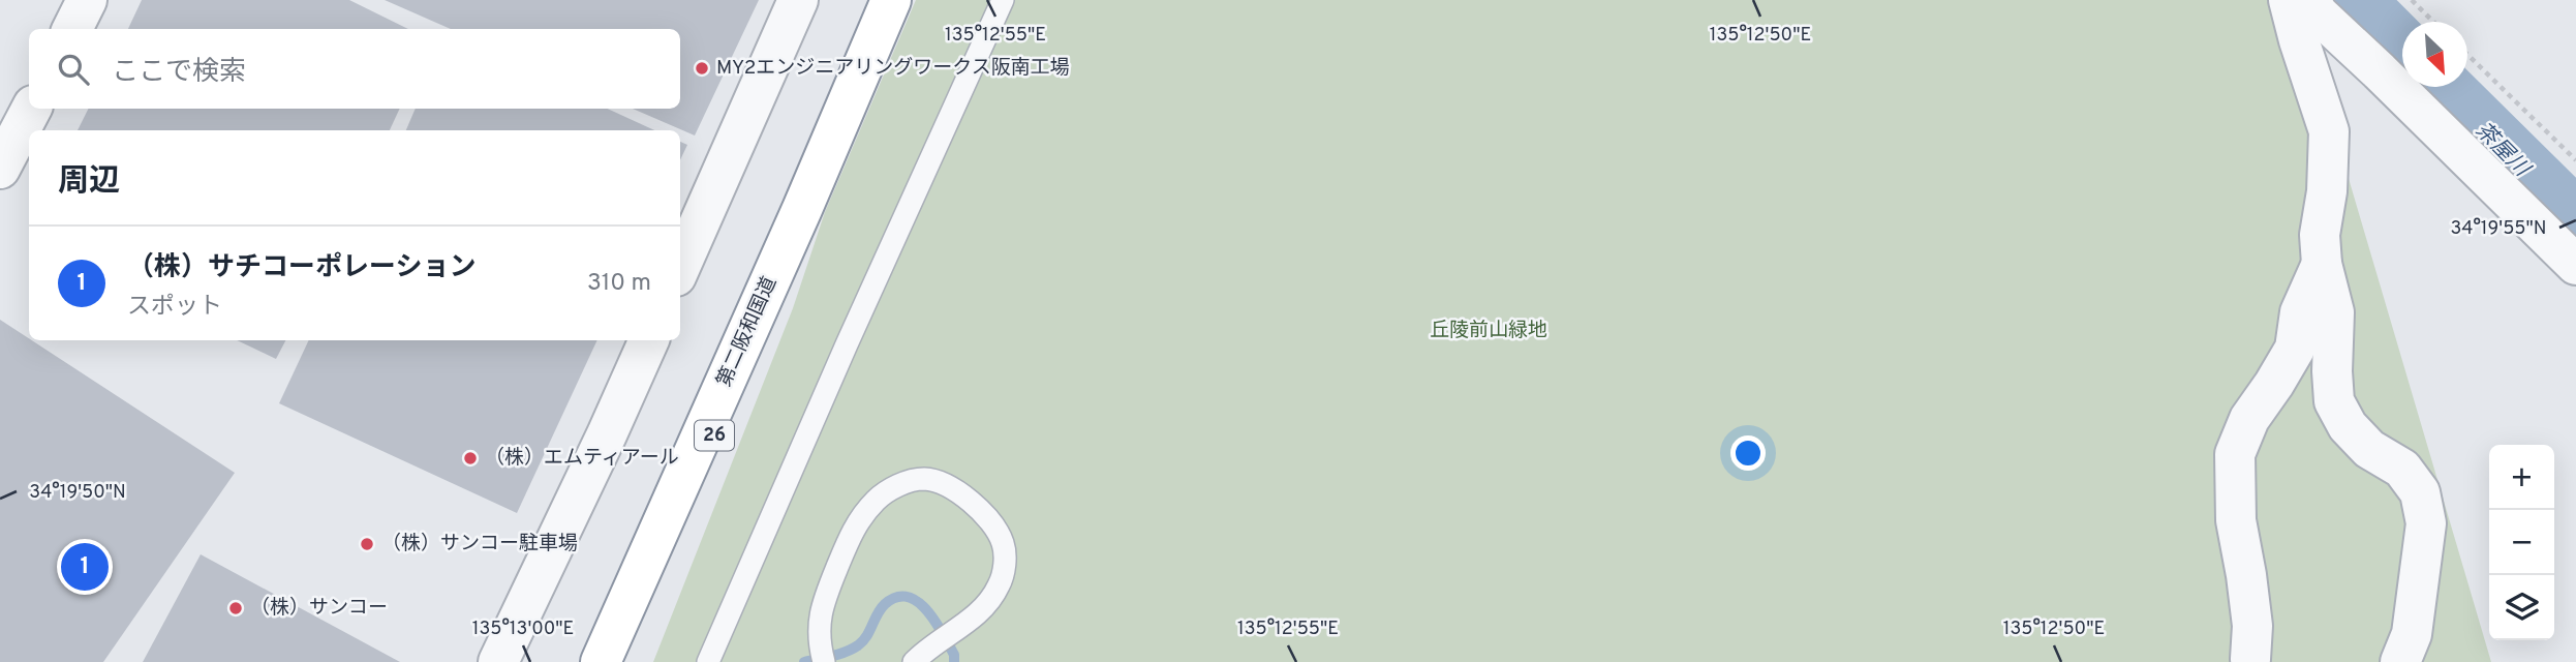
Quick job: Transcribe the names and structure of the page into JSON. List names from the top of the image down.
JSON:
{
  "streets": {
    "highway": ["第二阪和国道", "26"]
  },
  "crossings": [
    ["第二阪和国道", "26"]
  ],
  "water": ["茶屋川"],
  "parks": ["丘陵前山緑地"],
  "places": [
    "MY2エンジニアリングワークス阪南工場",
    "（株）エムティアール",
    "（株）サンコー駐車場",
    "（株）サンコー"
  ],
  "north": "bottom right",
  "page": {
    "search": "ここで検索",
    "heading": "周辺",
    "list": [
      {
        "mark": "1",
        "name": "（株）サチコーポレーション",
        "note": "スポット",
        "value": "310 m"
      }
    ],
    "map_buttons": ["+", "−"],
    "pins": "1"
  },
  "coordinates": [
    "135°12'55\"E",
    "135°12'50\"E",
    "34°19'55\"N",
    "34°19'50\"N",
    "135°13'00\"E"
  ]
}
